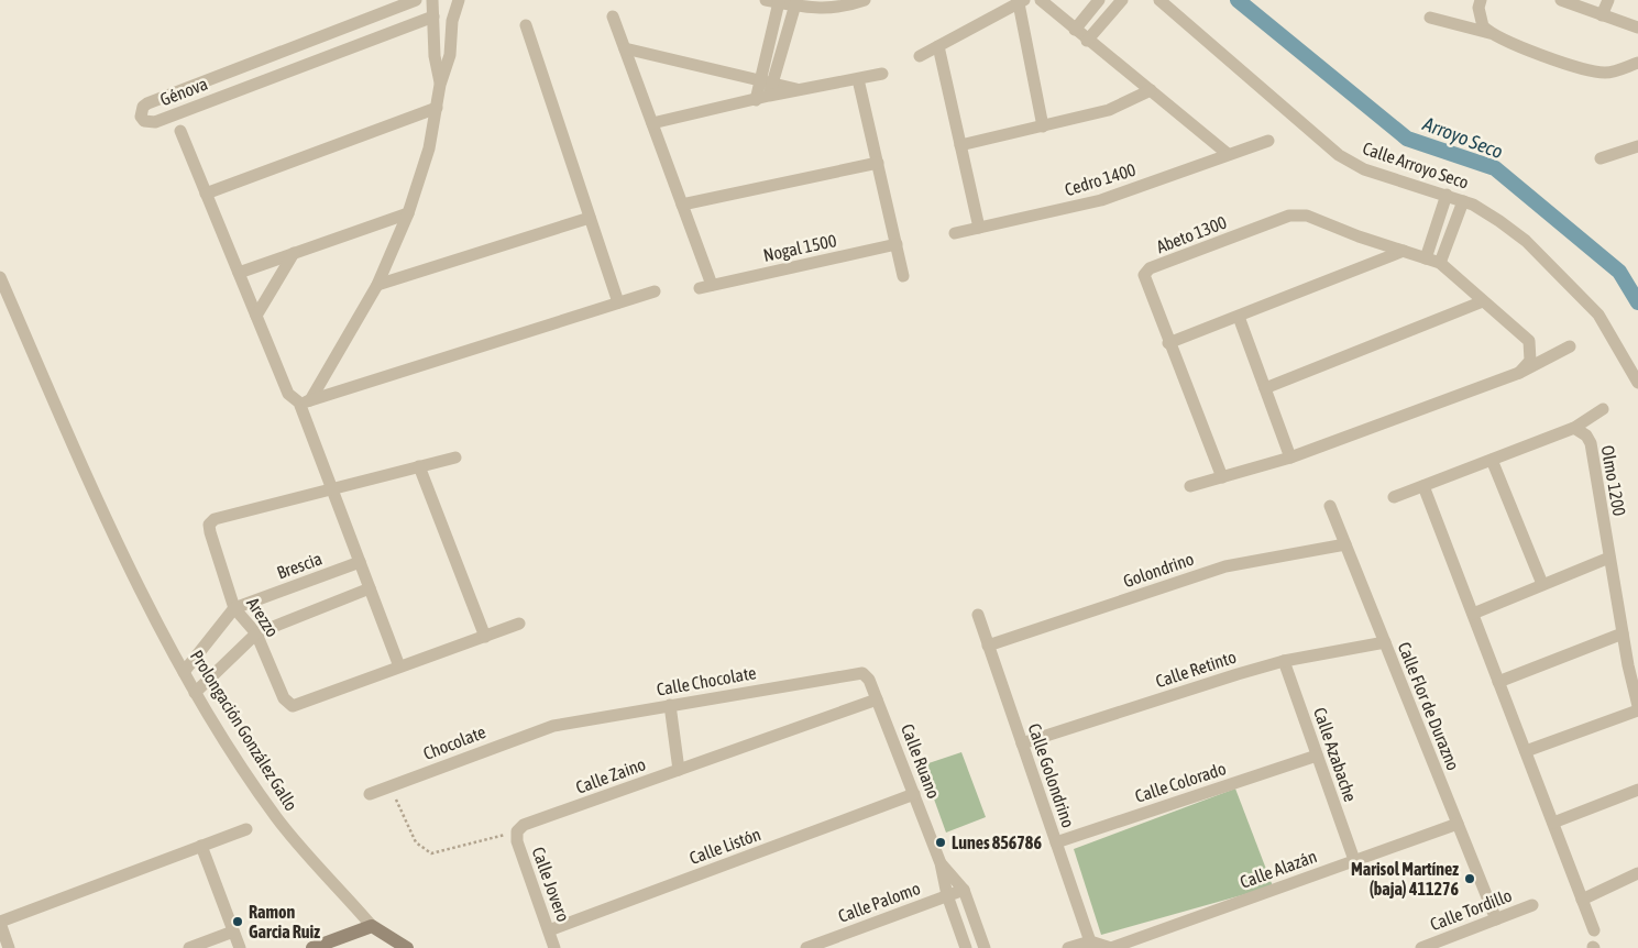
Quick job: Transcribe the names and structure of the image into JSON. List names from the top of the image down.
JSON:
{
  "streets": {
    "street": [
      "Génova",
      "Calle Arroyo Seco",
      "Cedro 1400",
      "Abeto 1300",
      "Nogal 1500",
      "Olmo 1200",
      "Brescia",
      "Golondrino",
      "Arezzo",
      "Calle Retinto",
      "Calle Chocolate",
      "Calle Flor de Durazno",
      "Prolongación González Gallo",
      "Chocolate",
      "Calle Azabache",
      "Calle Ruano",
      "Calle Zaino",
      "Calle Golondrino",
      "Calle Colorado",
      "Calle Listón",
      "Calle Alazán",
      "Calle Jovero",
      "Calle Palomo",
      "Calle Tordillo"
    ]
  },
  "crossings": [
    ["Brescia", "Arezzo"],
    ["Golondrino", "Calle Flor de Durazno"],
    ["Golondrino", "Calle Golondrino"],
    ["Calle Retinto", "Calle Flor de Durazno"],
    ["Calle Retinto", "Calle Azabache"],
    ["Calle Retinto", "Calle Golondrino"],
    ["Calle Chocolate", "Chocolate"],
    ["Calle Chocolate", "Calle Ruano"],
    ["Calle Flor de Durazno", "Calle Alazán"],
    ["Calle Flor de Durazno", "Calle Tordillo"],
    ["Calle Azabache", "Calle Colorado"],
    ["Calle Azabache", "Calle Alazán"],
    ["Calle Ruano", "Calle Zaino"],
    ["Calle Ruano", "Calle Listón"],
    ["Calle Ruano", "Calle Palomo"],
    ["Calle Zaino", "Calle Jovero"],
    ["Calle Golondrino", "Calle Colorado"],
    ["Calle Golondrino", "Calle Alazán"],
    ["Calle Listón", "Calle Jovero"]
  ],
  "water": ["Arroyo Seco"],
  "places": ["Lunes 856786", "Marisol Martínez (baja) 411276", "Ramon Garcia Ruiz"]
}
